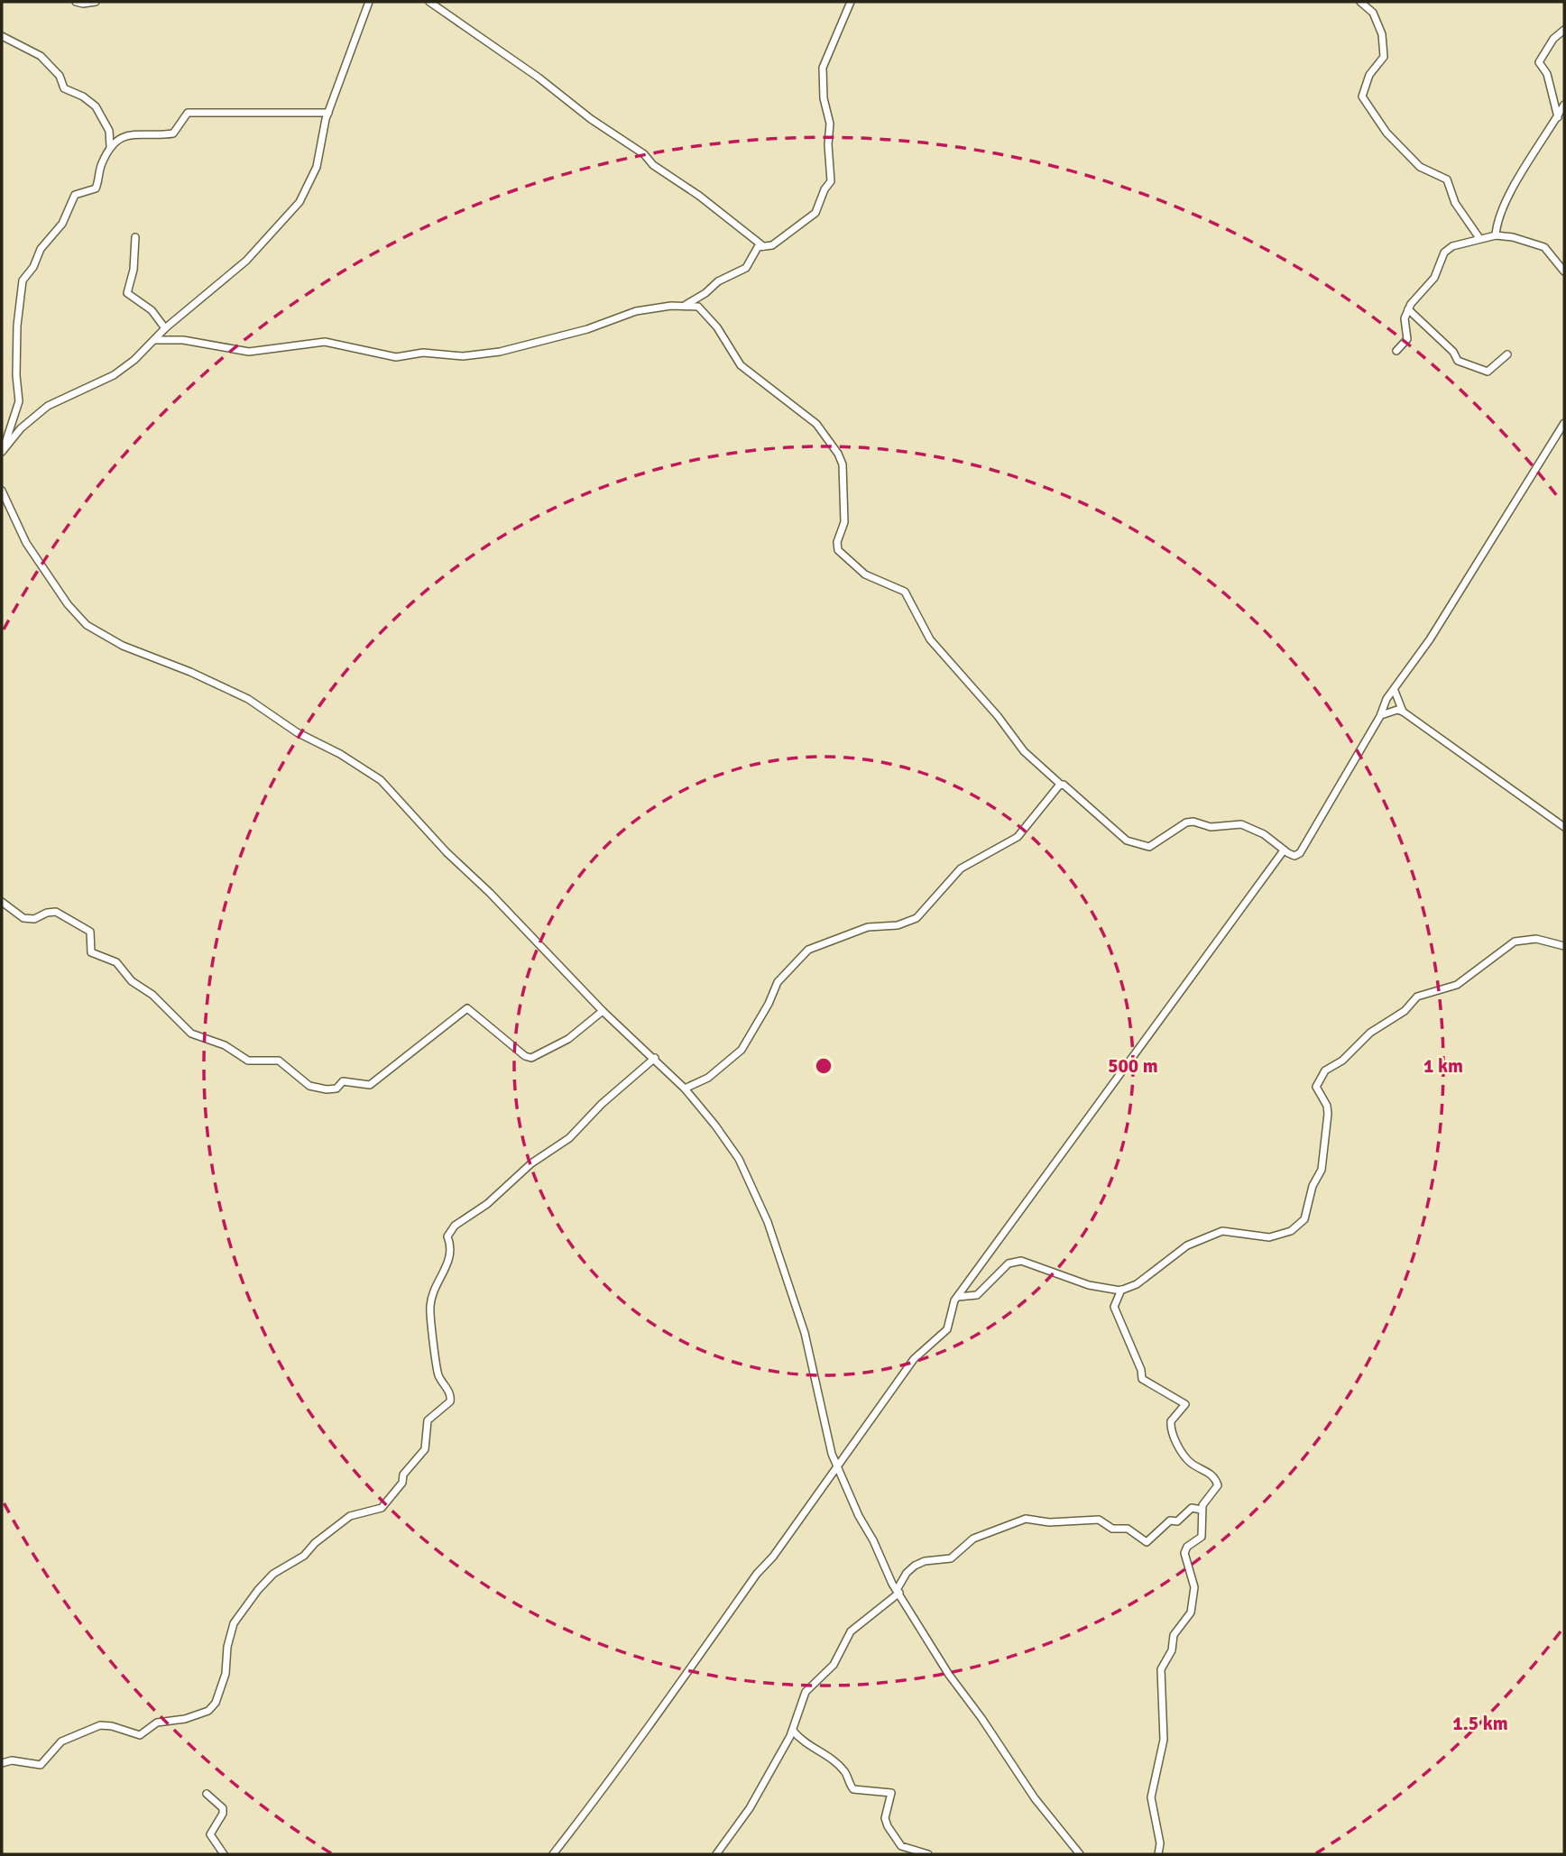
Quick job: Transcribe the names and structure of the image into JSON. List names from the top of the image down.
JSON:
{
  "rings": ["500 m", "1 km", "1.5 km"]
}
